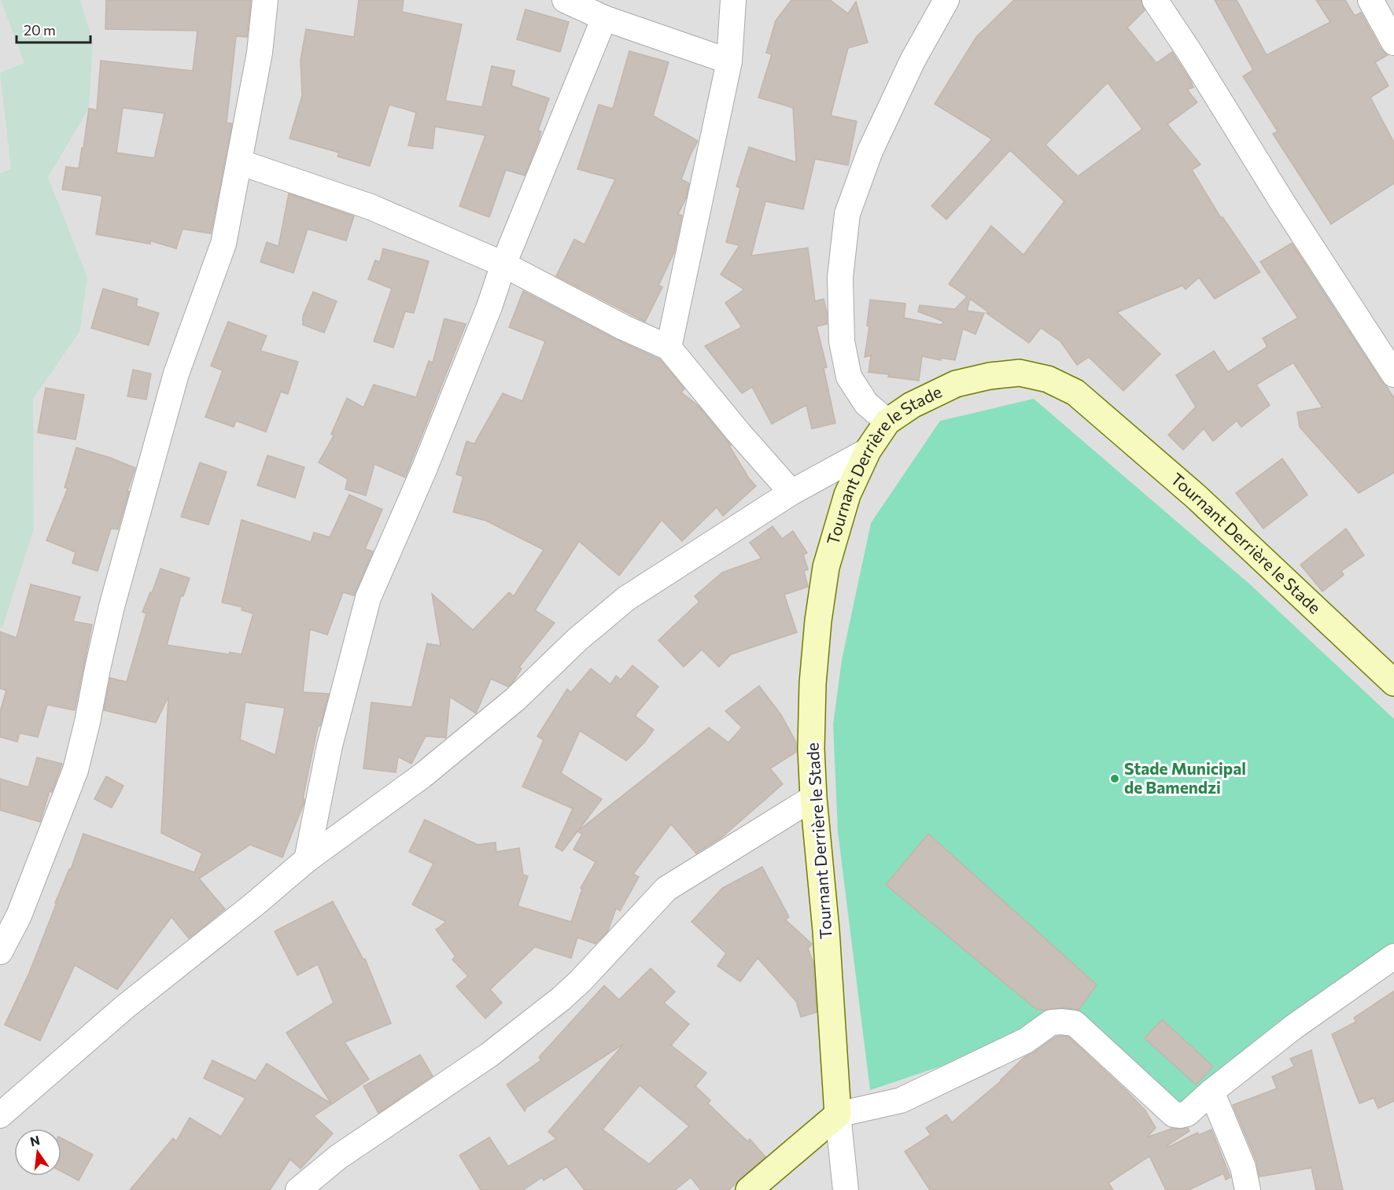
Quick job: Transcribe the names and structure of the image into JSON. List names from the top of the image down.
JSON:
{
  "streets": {
    "street": ["Tournant Derrière le Stade"]
  },
  "places": ["Stade Municipal de Bamendzi"],
  "scale_bar": "20 m",
  "north": "top"
}
